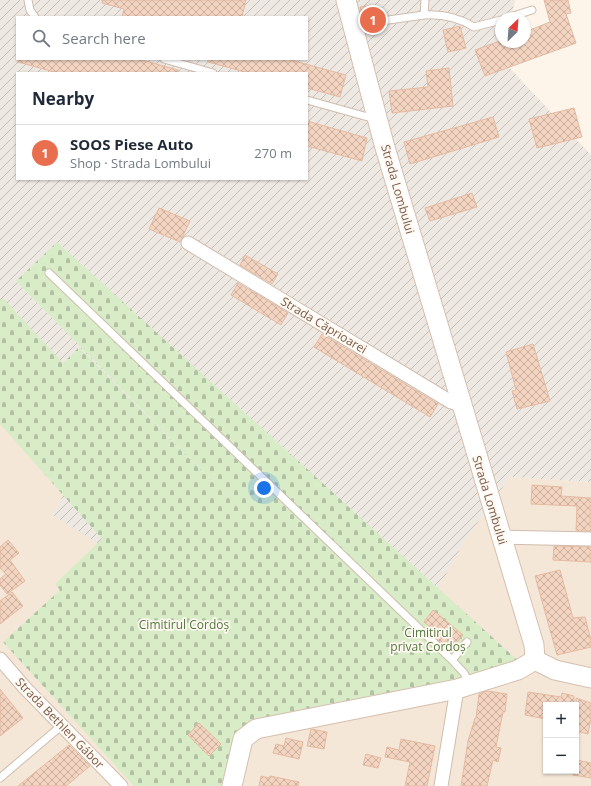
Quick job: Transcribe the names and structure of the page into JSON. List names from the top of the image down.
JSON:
{
  "streets": {
    "street": ["Strada Lombului", "Strada Căprioarei", "Strada Bethlen Gábor"]
  },
  "crossings": [
    ["Strada Lombului", "Strada Căprioarei"]
  ],
  "parks": ["Cimitirul Cordoș", "Cimitirul privat Cordoș"],
  "north": "top right",
  "page": {
    "pins": "1",
    "search": "Search here",
    "heading": "Nearby",
    "list": [
      {
        "mark": "1",
        "name": "SOOS Piese Auto",
        "note": "Shop · Strada Lombului",
        "value": "270 m"
      }
    ],
    "map_buttons": ["+", "−"]
  }
}
